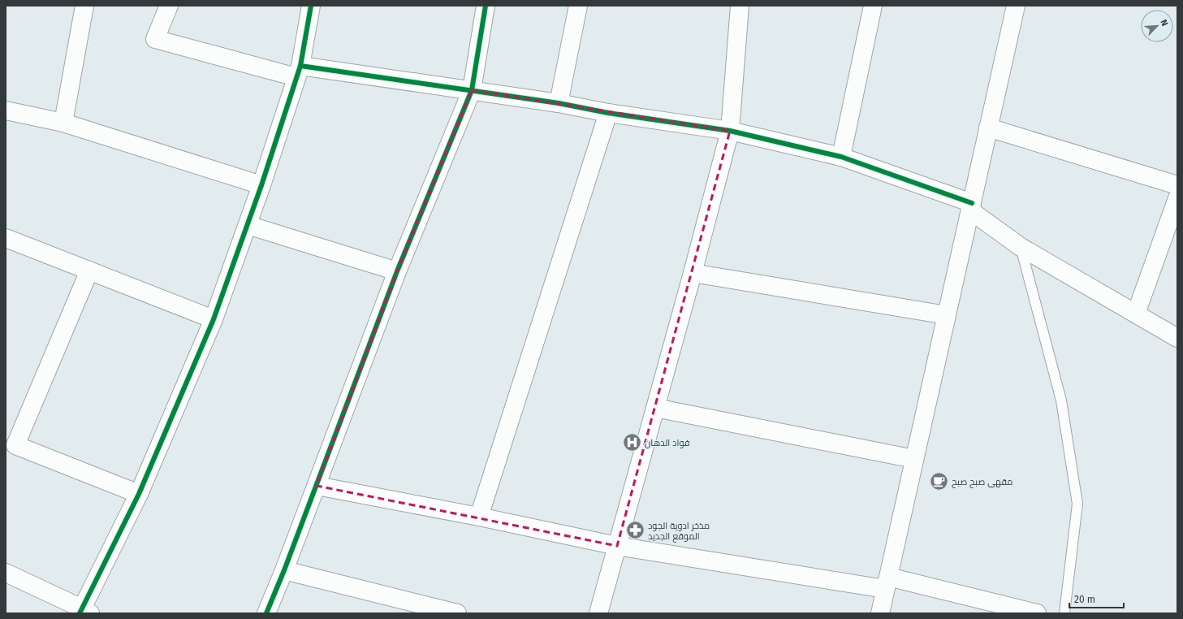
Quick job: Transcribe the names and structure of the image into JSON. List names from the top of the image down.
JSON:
{
  "places": {
    "hospital": ["فواد الدهان"],
    "cafe": ["مقهى صبح صبح"],
    "pharmacy": ["مذخر ادوية الجود الموقع الجديد"]
  },
  "scale_bar": "20 m",
  "north": "top right"
}
